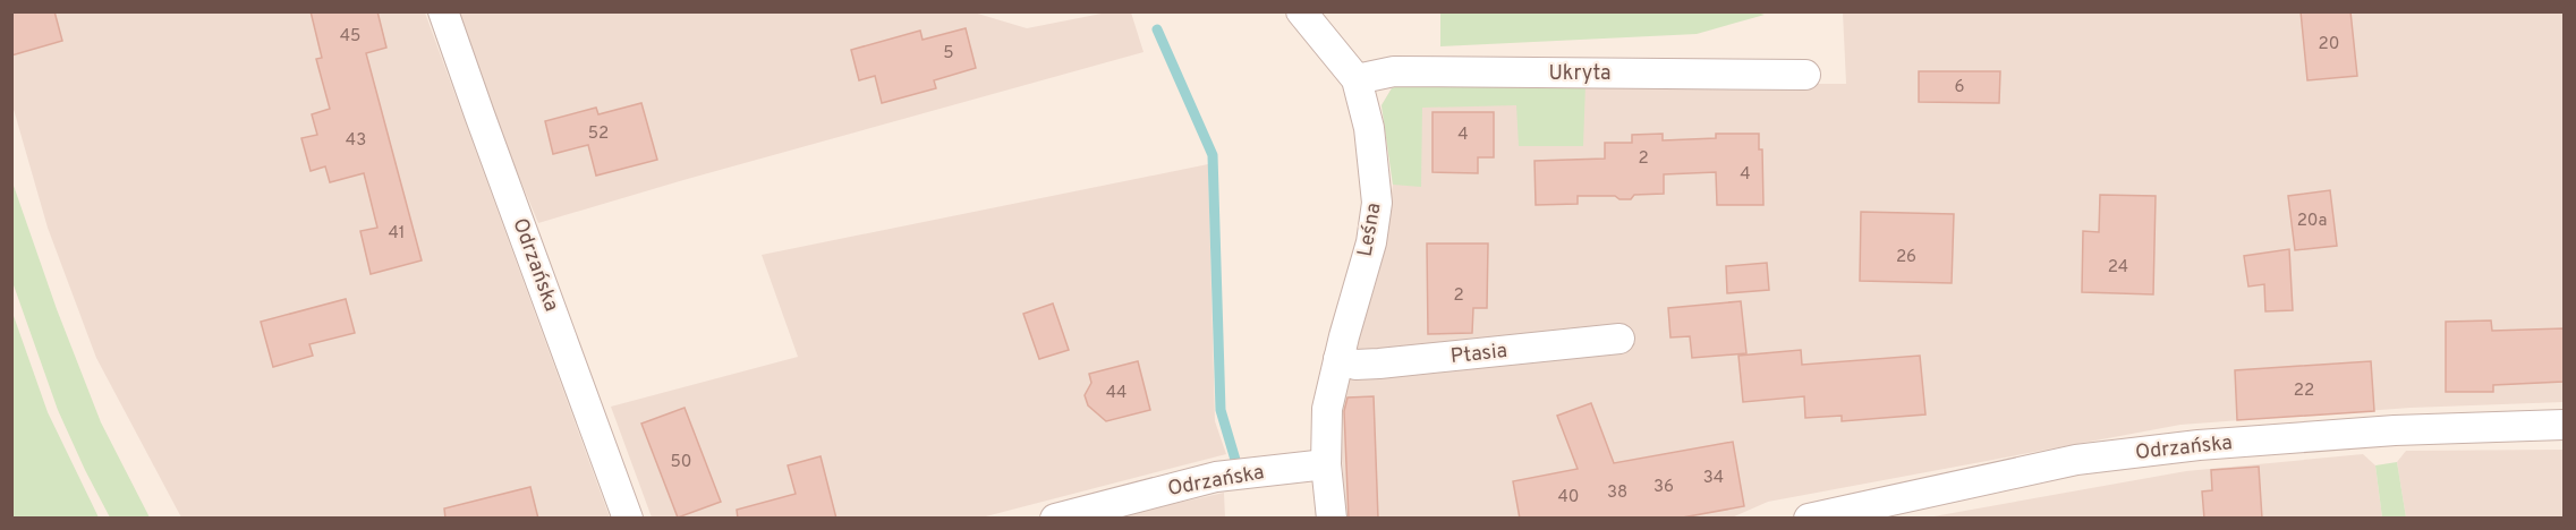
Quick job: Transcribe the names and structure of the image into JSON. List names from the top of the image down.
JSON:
{
  "streets": {
    "street": [
      "Ukryta",
      "Leśna",
      "Odrzańska",
      "Ptasia"
    ]
  },
  "crossings": [
    ["Ukryta", "Leśna"],
    ["Leśna", "Odrzańska"],
    ["Leśna", "Ptasia"]
  ],
  "house_numbers": [
    "45",
    "20",
    "5",
    "6",
    "52",
    "4",
    "43",
    "2",
    "4",
    "20a",
    "41",
    "26",
    "24",
    "2",
    "22",
    "44",
    "50",
    "34",
    "36",
    "38",
    "40"
  ]
}
